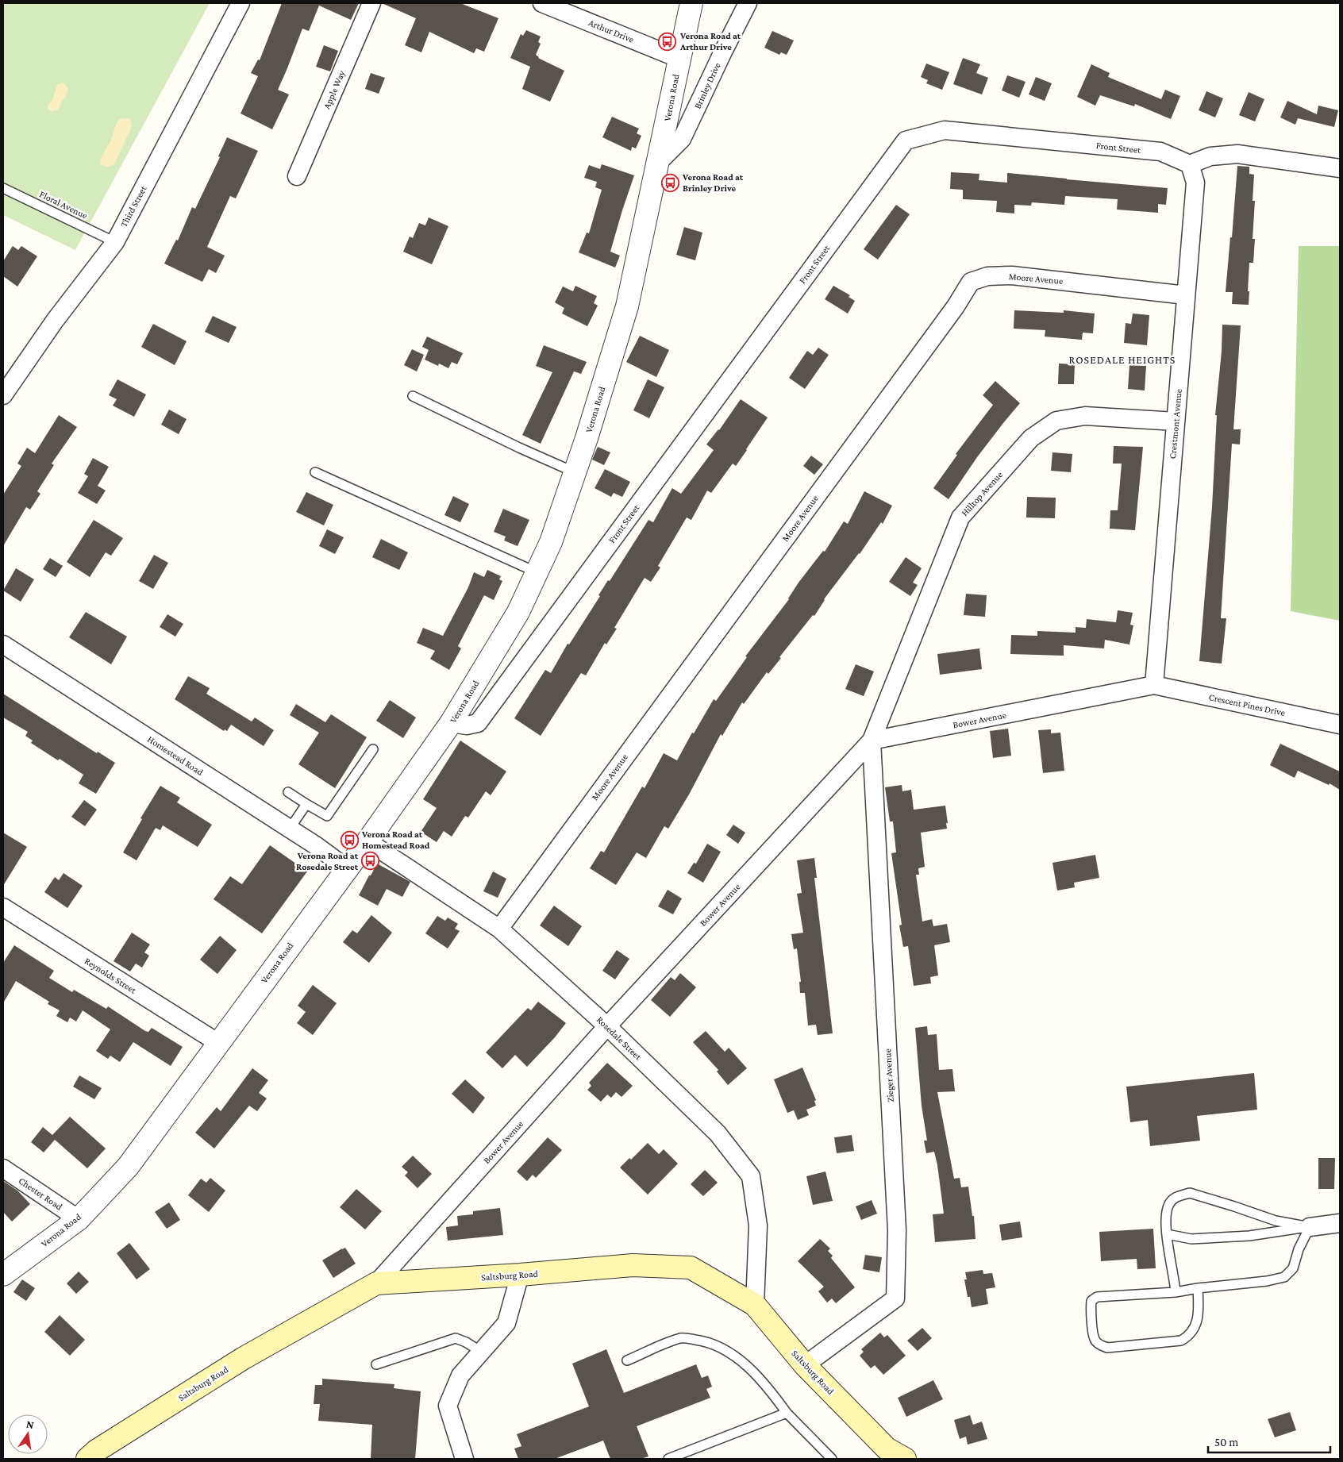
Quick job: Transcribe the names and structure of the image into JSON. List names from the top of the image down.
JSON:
{
  "streets": {
    "main road": ["Saltsburg Road"],
    "street": [
      "Arthur Drive",
      "Brinley Drive",
      "Apple Way",
      "Verona Road",
      "Front Street",
      "Third Street",
      "Moore Avenue",
      "Crestmont Avenue",
      "Hilltop Avenue",
      "Crescent Pines Drive",
      "Bower Avenue",
      "Homestead Road",
      "Reynolds Street",
      "Rosedale Street",
      "Zieger Avenue",
      "Chester Road"
    ],
    "lane": ["Floral Avenue"]
  },
  "crossings": [
    ["Arthur Drive", "Verona Road"],
    ["Brinley Drive", "Verona Road"],
    ["Verona Road", "Front Street"],
    ["Verona Road", "Homestead Road"],
    ["Verona Road", "Reynolds Street"],
    ["Verona Road", "Rosedale Street"],
    ["Verona Road", "Chester Road"],
    ["Front Street", "Crestmont Avenue"],
    ["Floral Avenue", "Third Street"],
    ["Moore Avenue", "Crestmont Avenue"],
    ["Moore Avenue", "Rosedale Street"],
    ["Crestmont Avenue", "Hilltop Avenue"],
    ["Crestmont Avenue", "Crescent Pines Drive"],
    ["Crestmont Avenue", "Bower Avenue"],
    ["Hilltop Avenue", "Bower Avenue"],
    ["Hilltop Avenue", "Zieger Avenue"],
    ["Crescent Pines Drive", "Bower Avenue"],
    ["Bower Avenue", "Rosedale Street"],
    ["Bower Avenue", "Zieger Avenue"],
    ["Bower Avenue", "Saltsburg Road"],
    ["Rosedale Street", "Saltsburg Road"],
    ["Zieger Avenue", "Saltsburg Road"]
  ],
  "districts": ["ROSEDALE HEIGHTS"],
  "places": {
    "bus stop": [
      "Verona Road at Arthur Drive",
      "Verona Road at Brinley Drive",
      "Verona Road at Homestead Road",
      "Verona Road at Rosedale Street"
    ]
  },
  "scale_bar": "50 m",
  "north": "top"
}
